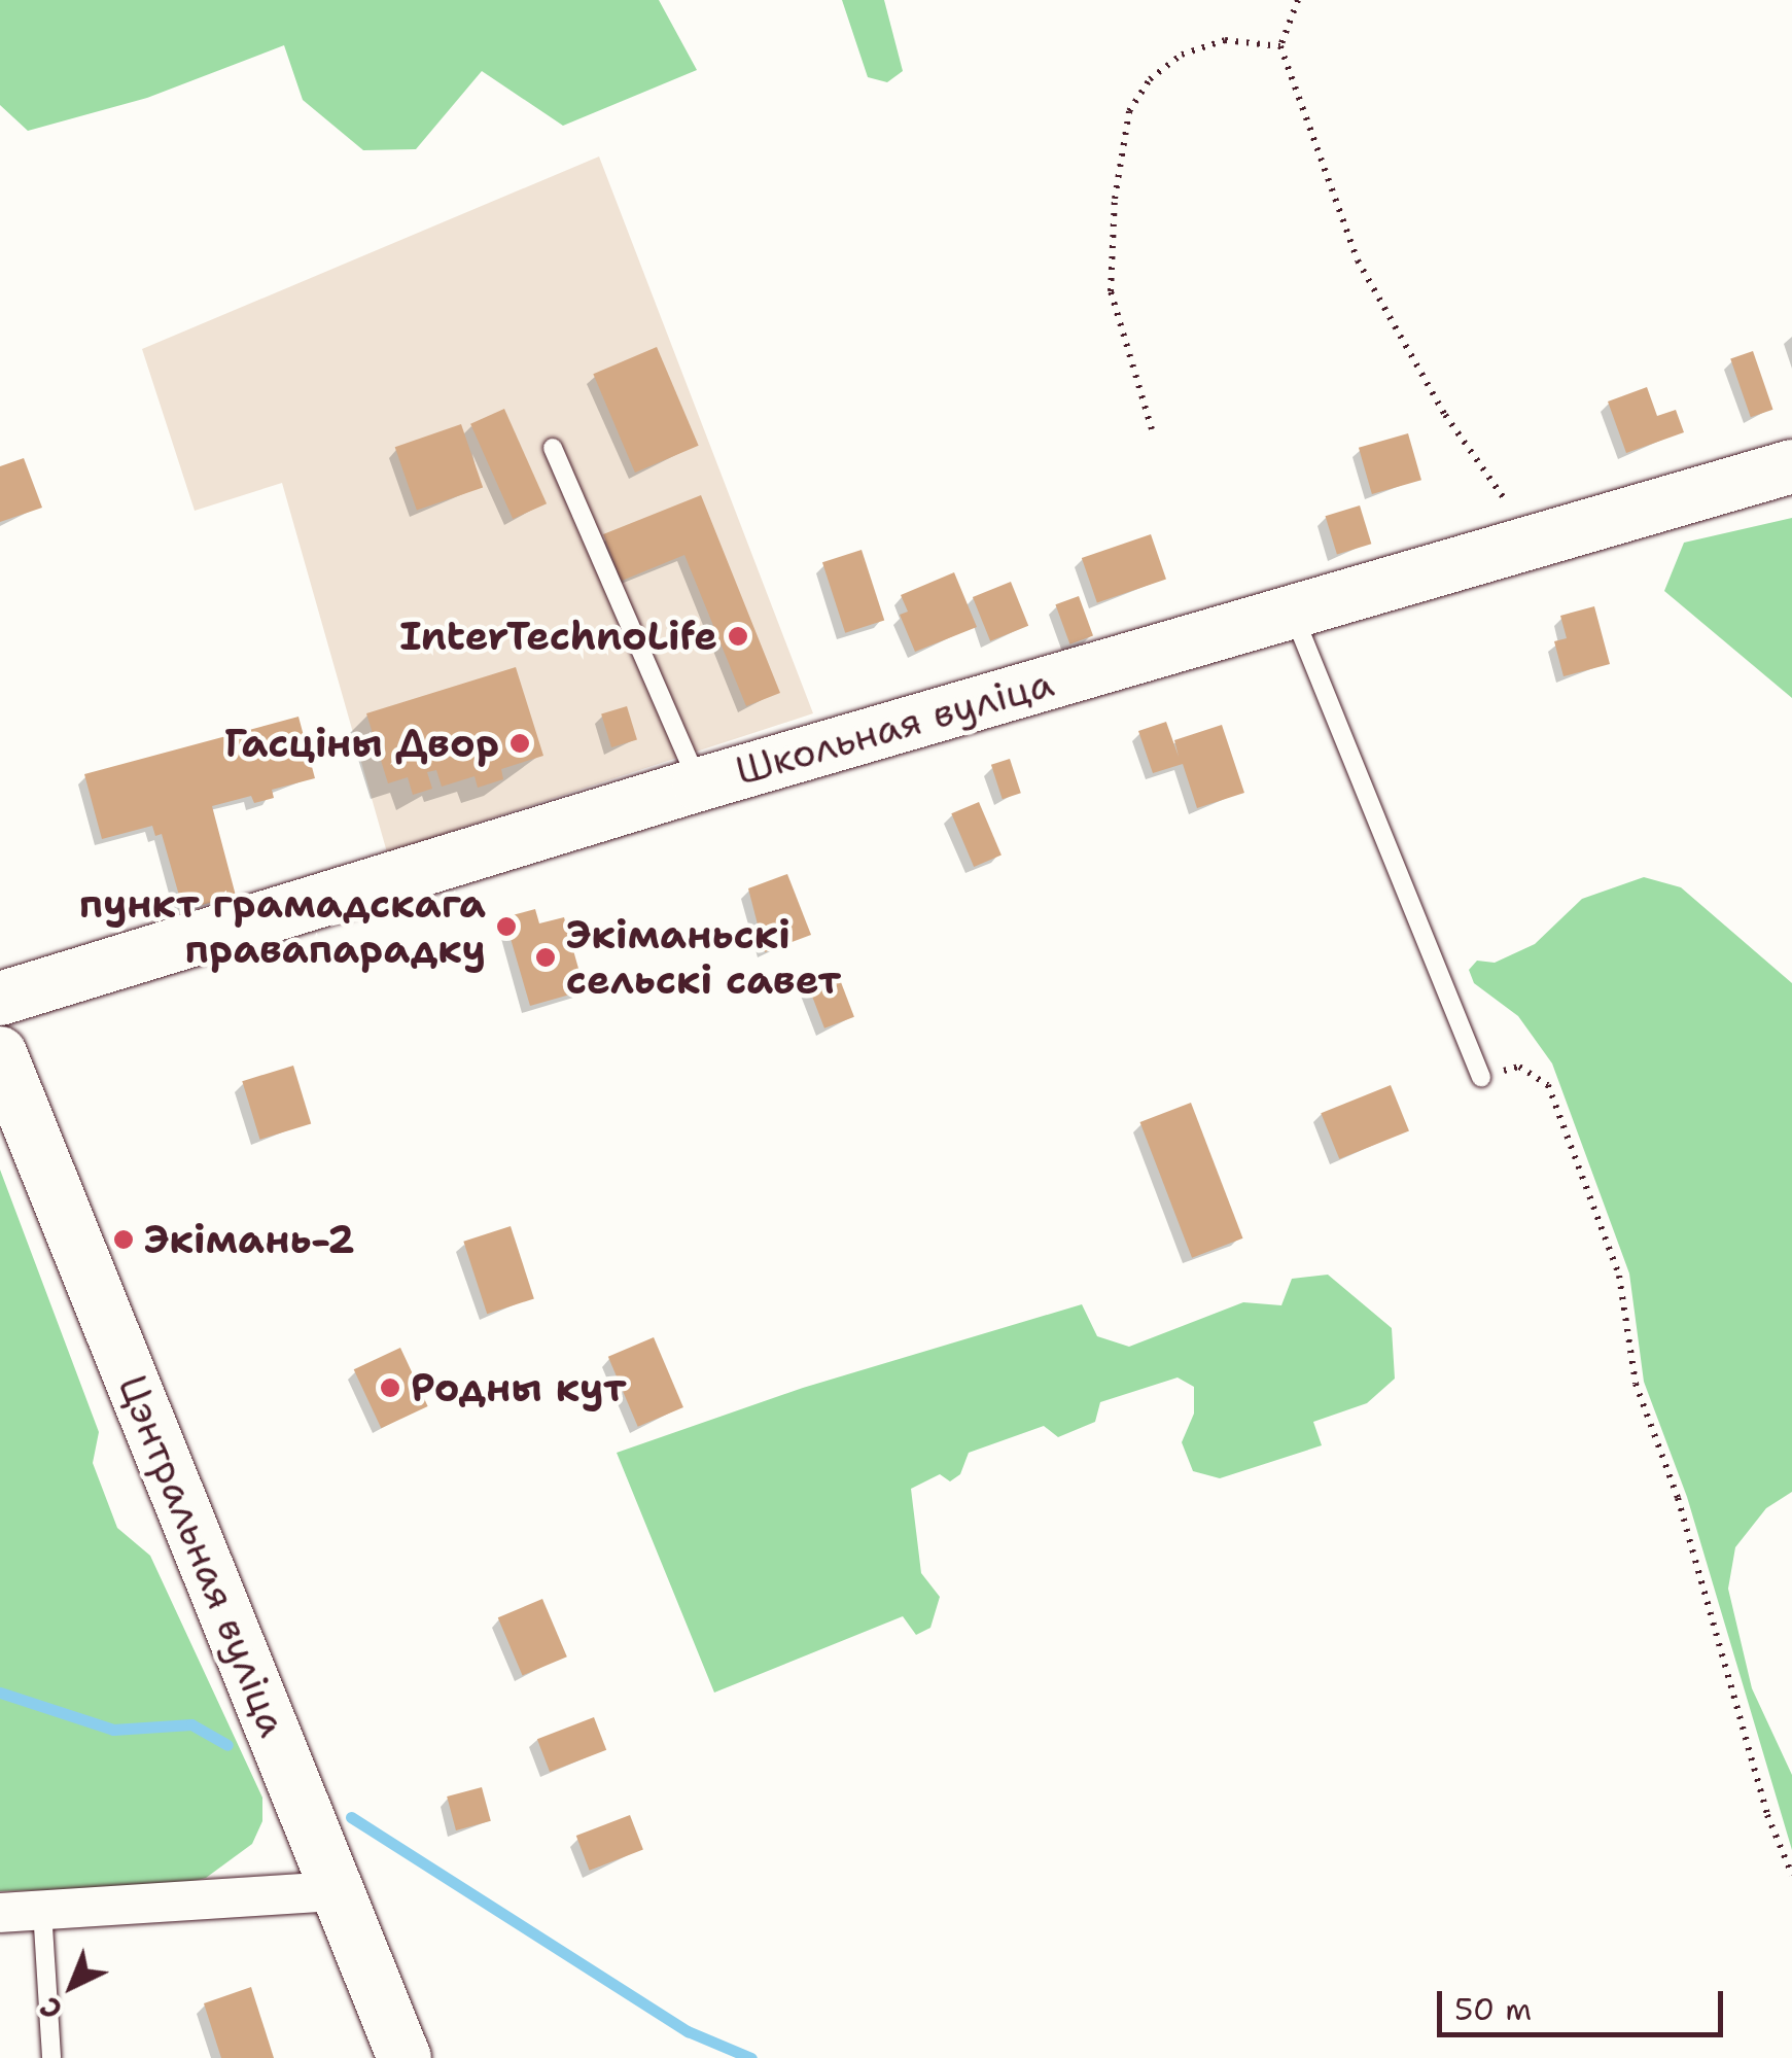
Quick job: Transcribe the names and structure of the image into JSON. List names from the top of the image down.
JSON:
{
  "streets": {
    "street": ["Школьная вуліца", "Цэнтральная вуліца"]
  },
  "places": [
    "InterTechnoLife",
    "Гасціны Двор",
    "пункт грамадскага правапарадку",
    "Экіманьскі сельскі савет",
    "Экімань-2",
    "Родны кут"
  ],
  "scale_bar": "50 m",
  "north": "bottom left"
}
